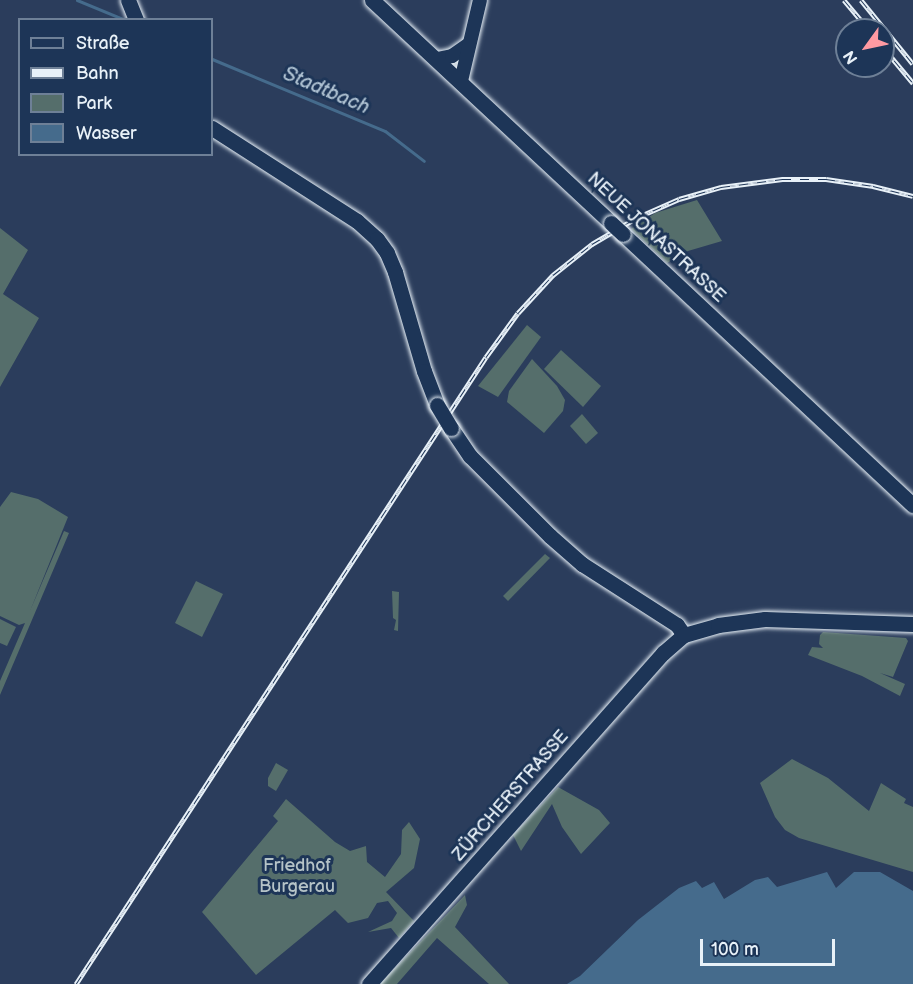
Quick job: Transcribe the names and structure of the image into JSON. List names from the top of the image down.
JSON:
{
  "streets": {
    "main road": ["NEUE JONASTRASSE", "ZÜRCHERSTRASSE"]
  },
  "water": ["Stadtbach"],
  "parks": ["Friedhof Burgerau"],
  "legend": [
    "Straße",
    "Bahn",
    "Park",
    "Wasser"
  ],
  "scale_bar": "100 m",
  "north": "bottom left"
}
